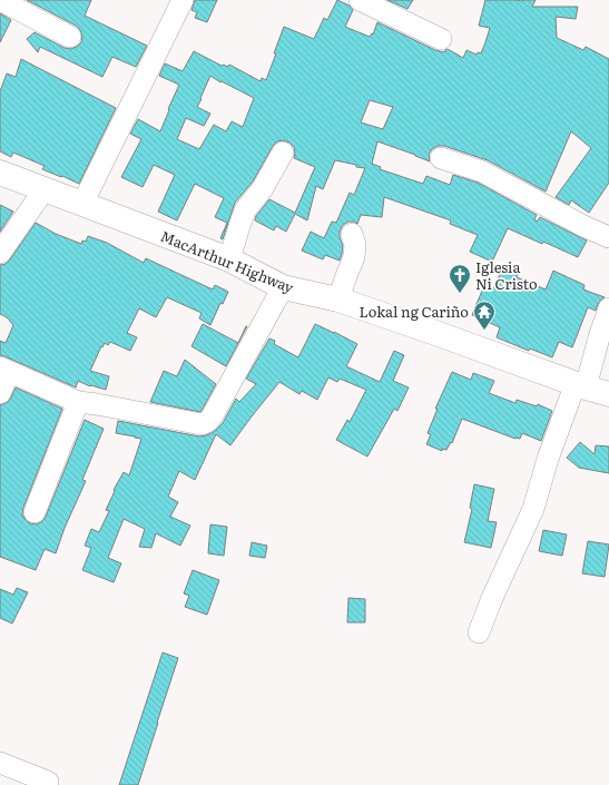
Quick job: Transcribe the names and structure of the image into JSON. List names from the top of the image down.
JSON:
{
  "streets": {
    "highway": ["MacArthur Highway"]
  },
  "places": {
    "church": ["Iglesia Ni Cristo"],
    "temple": ["Lokal ng Cariño"]
  }
}
